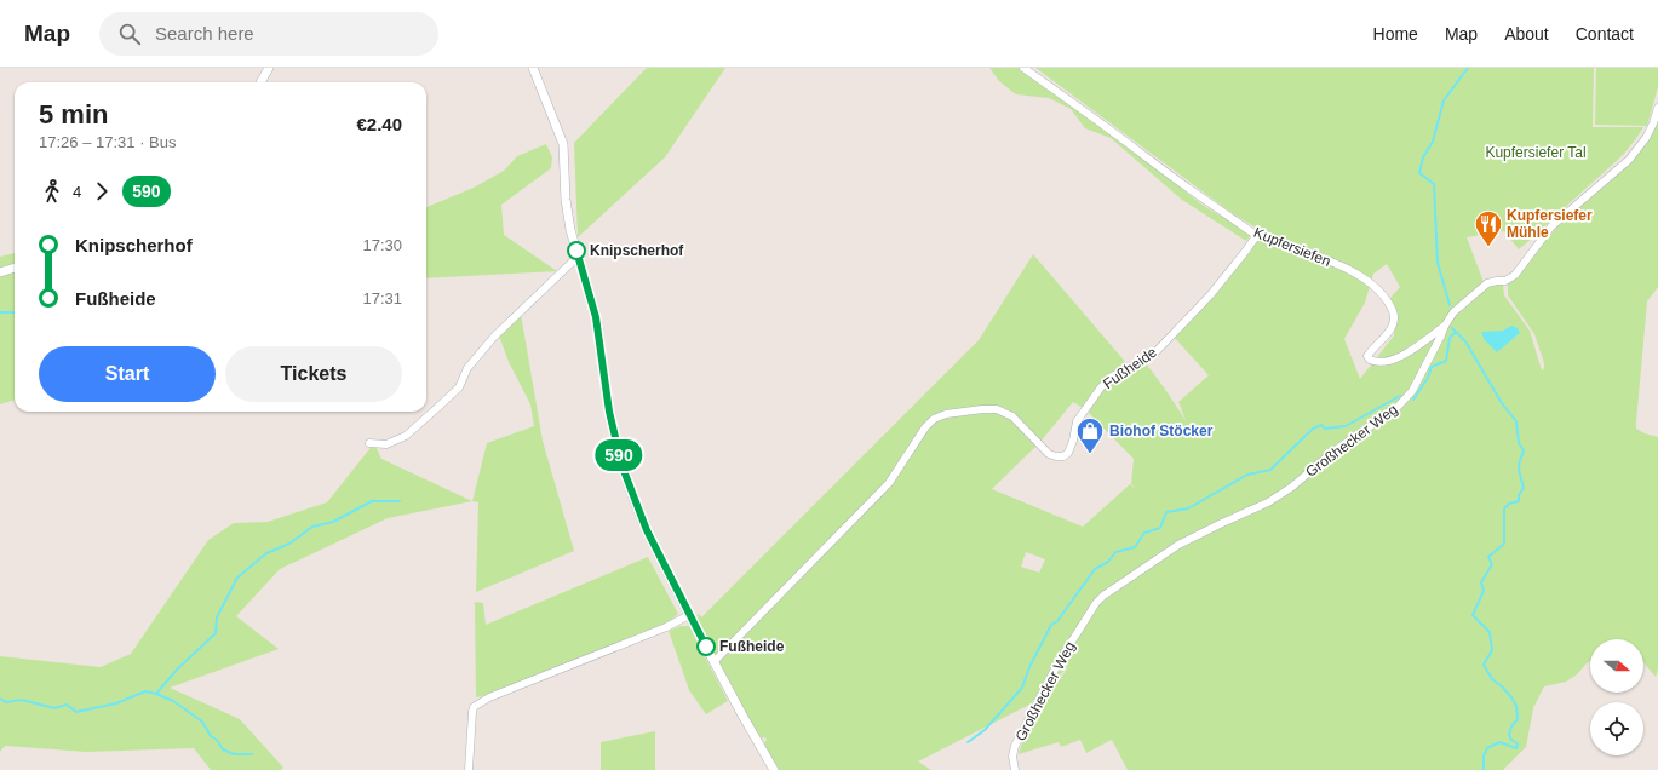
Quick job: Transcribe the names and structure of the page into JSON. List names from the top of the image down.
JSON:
{
  "streets": {
    "street": ["Kupfersiefen", "Fußheide", "Großhecker Weg"]
  },
  "crossings": [
    ["Kupfersiefen", "Fußheide"],
    ["Kupfersiefen", "Großhecker Weg"]
  ],
  "parks": ["Kupfersiefer Tal"],
  "places": {
    "restaurant": ["Kupfersiefer Mühle"],
    "other": ["Knipscherhof", "Fußheide"],
    "shop": ["Biohof Stöcker"]
  },
  "lines": ["bus line 590"],
  "north": "right",
  "page": {
    "header": "Map",
    "search": "Search here",
    "nav": [
      "Home",
      "Map",
      "About",
      "Contact"
    ],
    "on_map": "590",
    "heading": ["5 min", "17:26 – 17:31 · Bus", "€2.40"],
    "legs": ["4", "590"],
    "list": [
      {
        "name": "Knipscherhof",
        "value": "17:30"
      },
      {
        "name": "Fußheide",
        "value": "17:31"
      }
    ],
    "buttons": ["Start", "Tickets"]
  }
}
